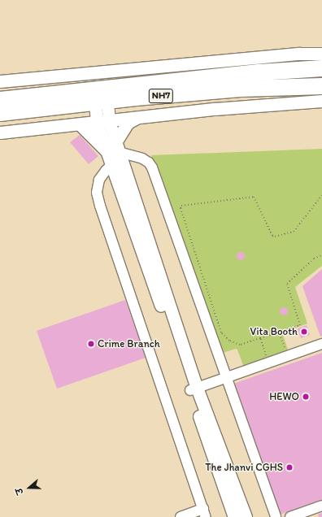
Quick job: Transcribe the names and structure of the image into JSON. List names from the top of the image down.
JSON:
{
  "streets": {
    "highway": ["NH7"]
  },
  "places": [
    "Vita Booth",
    "Crime Branch",
    "HEWO",
    "The Jhanvi CGHS"
  ],
  "north": "left"
}
